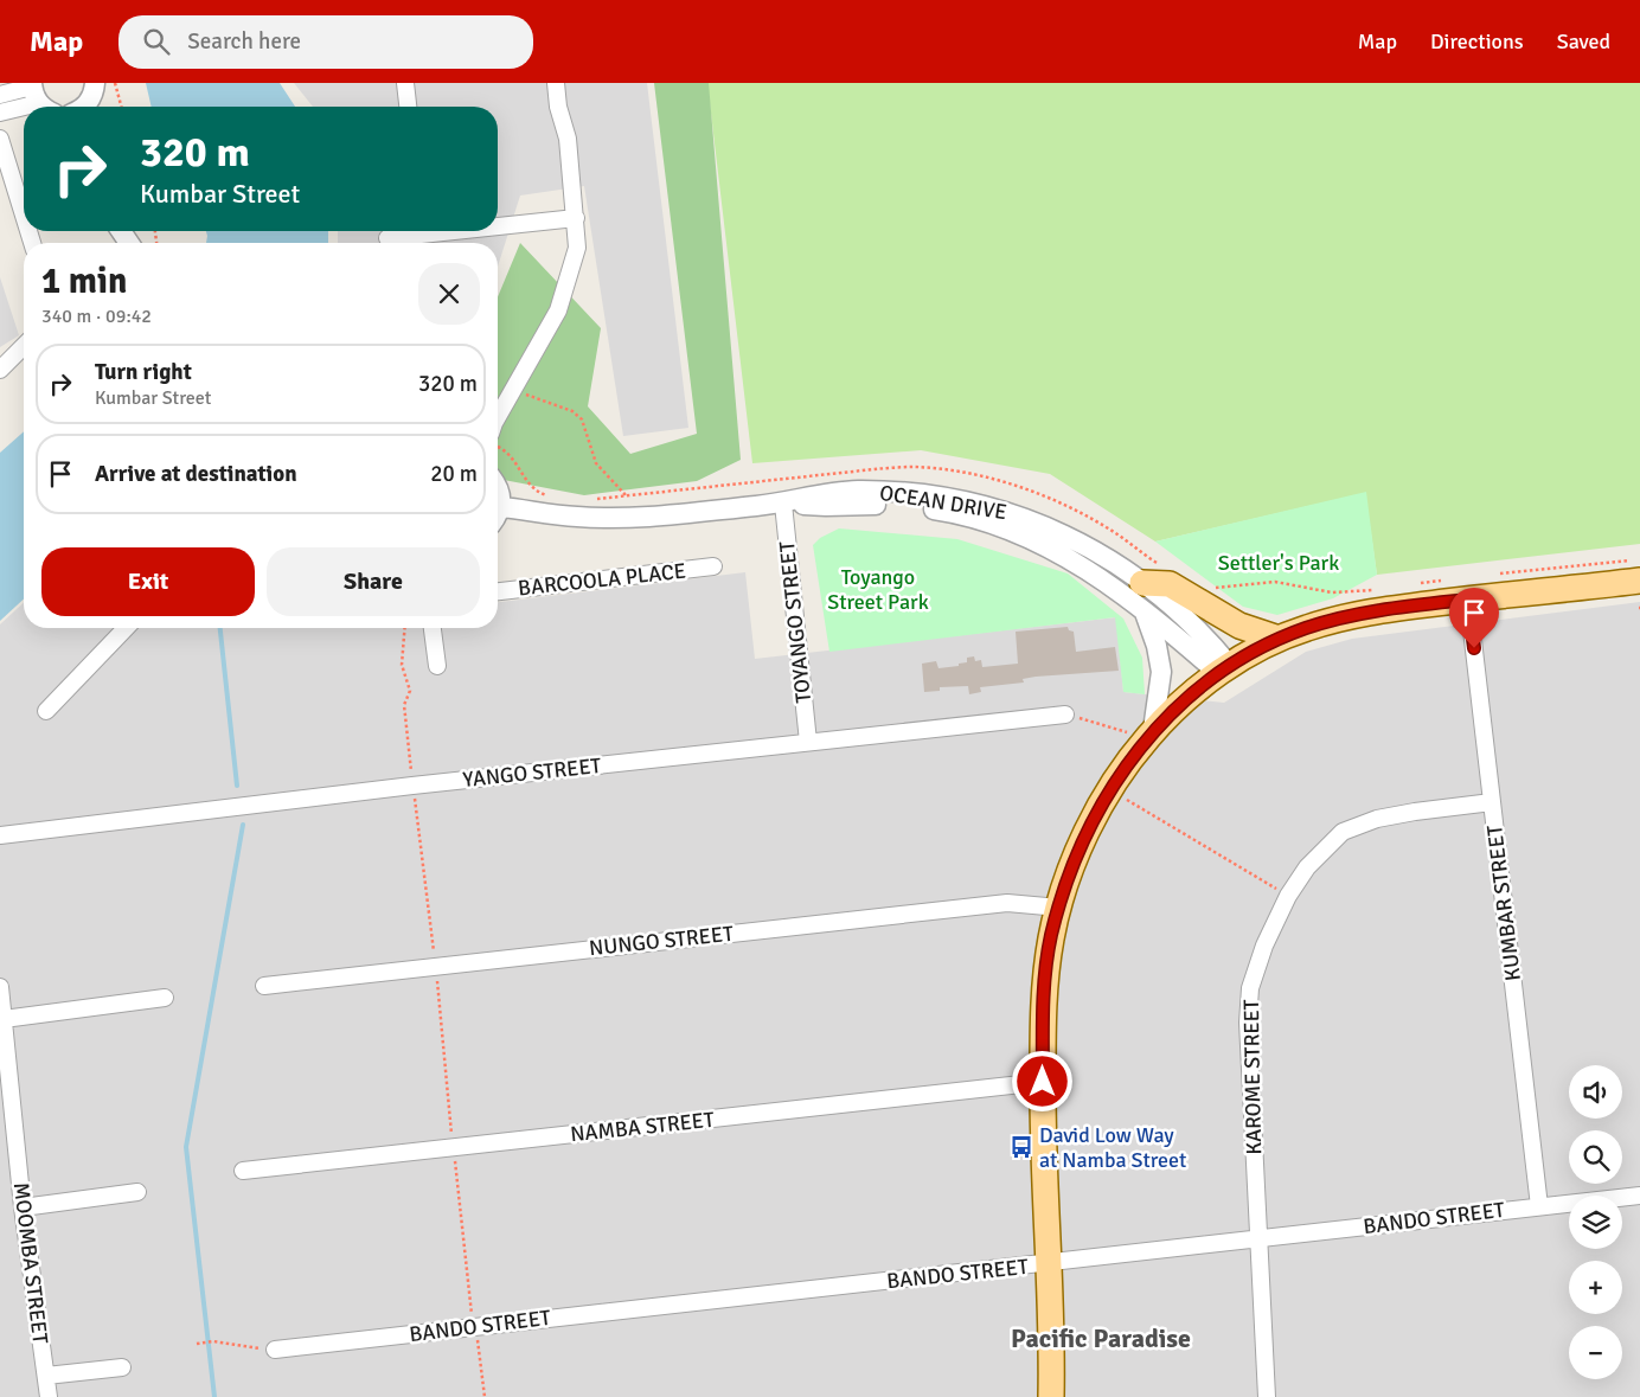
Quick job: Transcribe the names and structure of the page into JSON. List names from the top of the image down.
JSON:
{
  "streets": {
    "street": [
      "OCEAN DRIVE",
      "BARCOOLA PLACE",
      "TOYANGO STREET",
      "YANGO STREET",
      "KUMBAR STREET",
      "NUNGO STREET",
      "KAROME STREET",
      "NAMBA STREET",
      "BANDO STREET",
      "MOOMBA STREET"
    ]
  },
  "crossings": [
    ["OCEAN DRIVE", "TOYANGO STREET"],
    ["TOYANGO STREET", "YANGO STREET"],
    ["KUMBAR STREET", "KAROME STREET"],
    ["KUMBAR STREET", "BANDO STREET"],
    ["KAROME STREET", "BANDO STREET"]
  ],
  "districts": ["Pacific Paradise"],
  "parks": ["Settler's Park", "Toyango Street Park"],
  "places": {
    "bus stop": ["David Low Way at Namba Street"]
  },
  "page": {
    "header": "Map",
    "search": "Search here",
    "nav": ["Map", "Directions", "Saved"],
    "turn": ["320 m", "Kumbar Street"],
    "heading": ["1 min", "340 m · 09:42"],
    "list": [
      {
        "name": "Turn right",
        "note": "Kumbar Street",
        "value": "320 m"
      },
      {
        "name": "Arrive at destination",
        "value": "20 m"
      }
    ],
    "buttons": ["Exit", "Share"],
    "map_buttons": ["+", "−"]
  }
}
